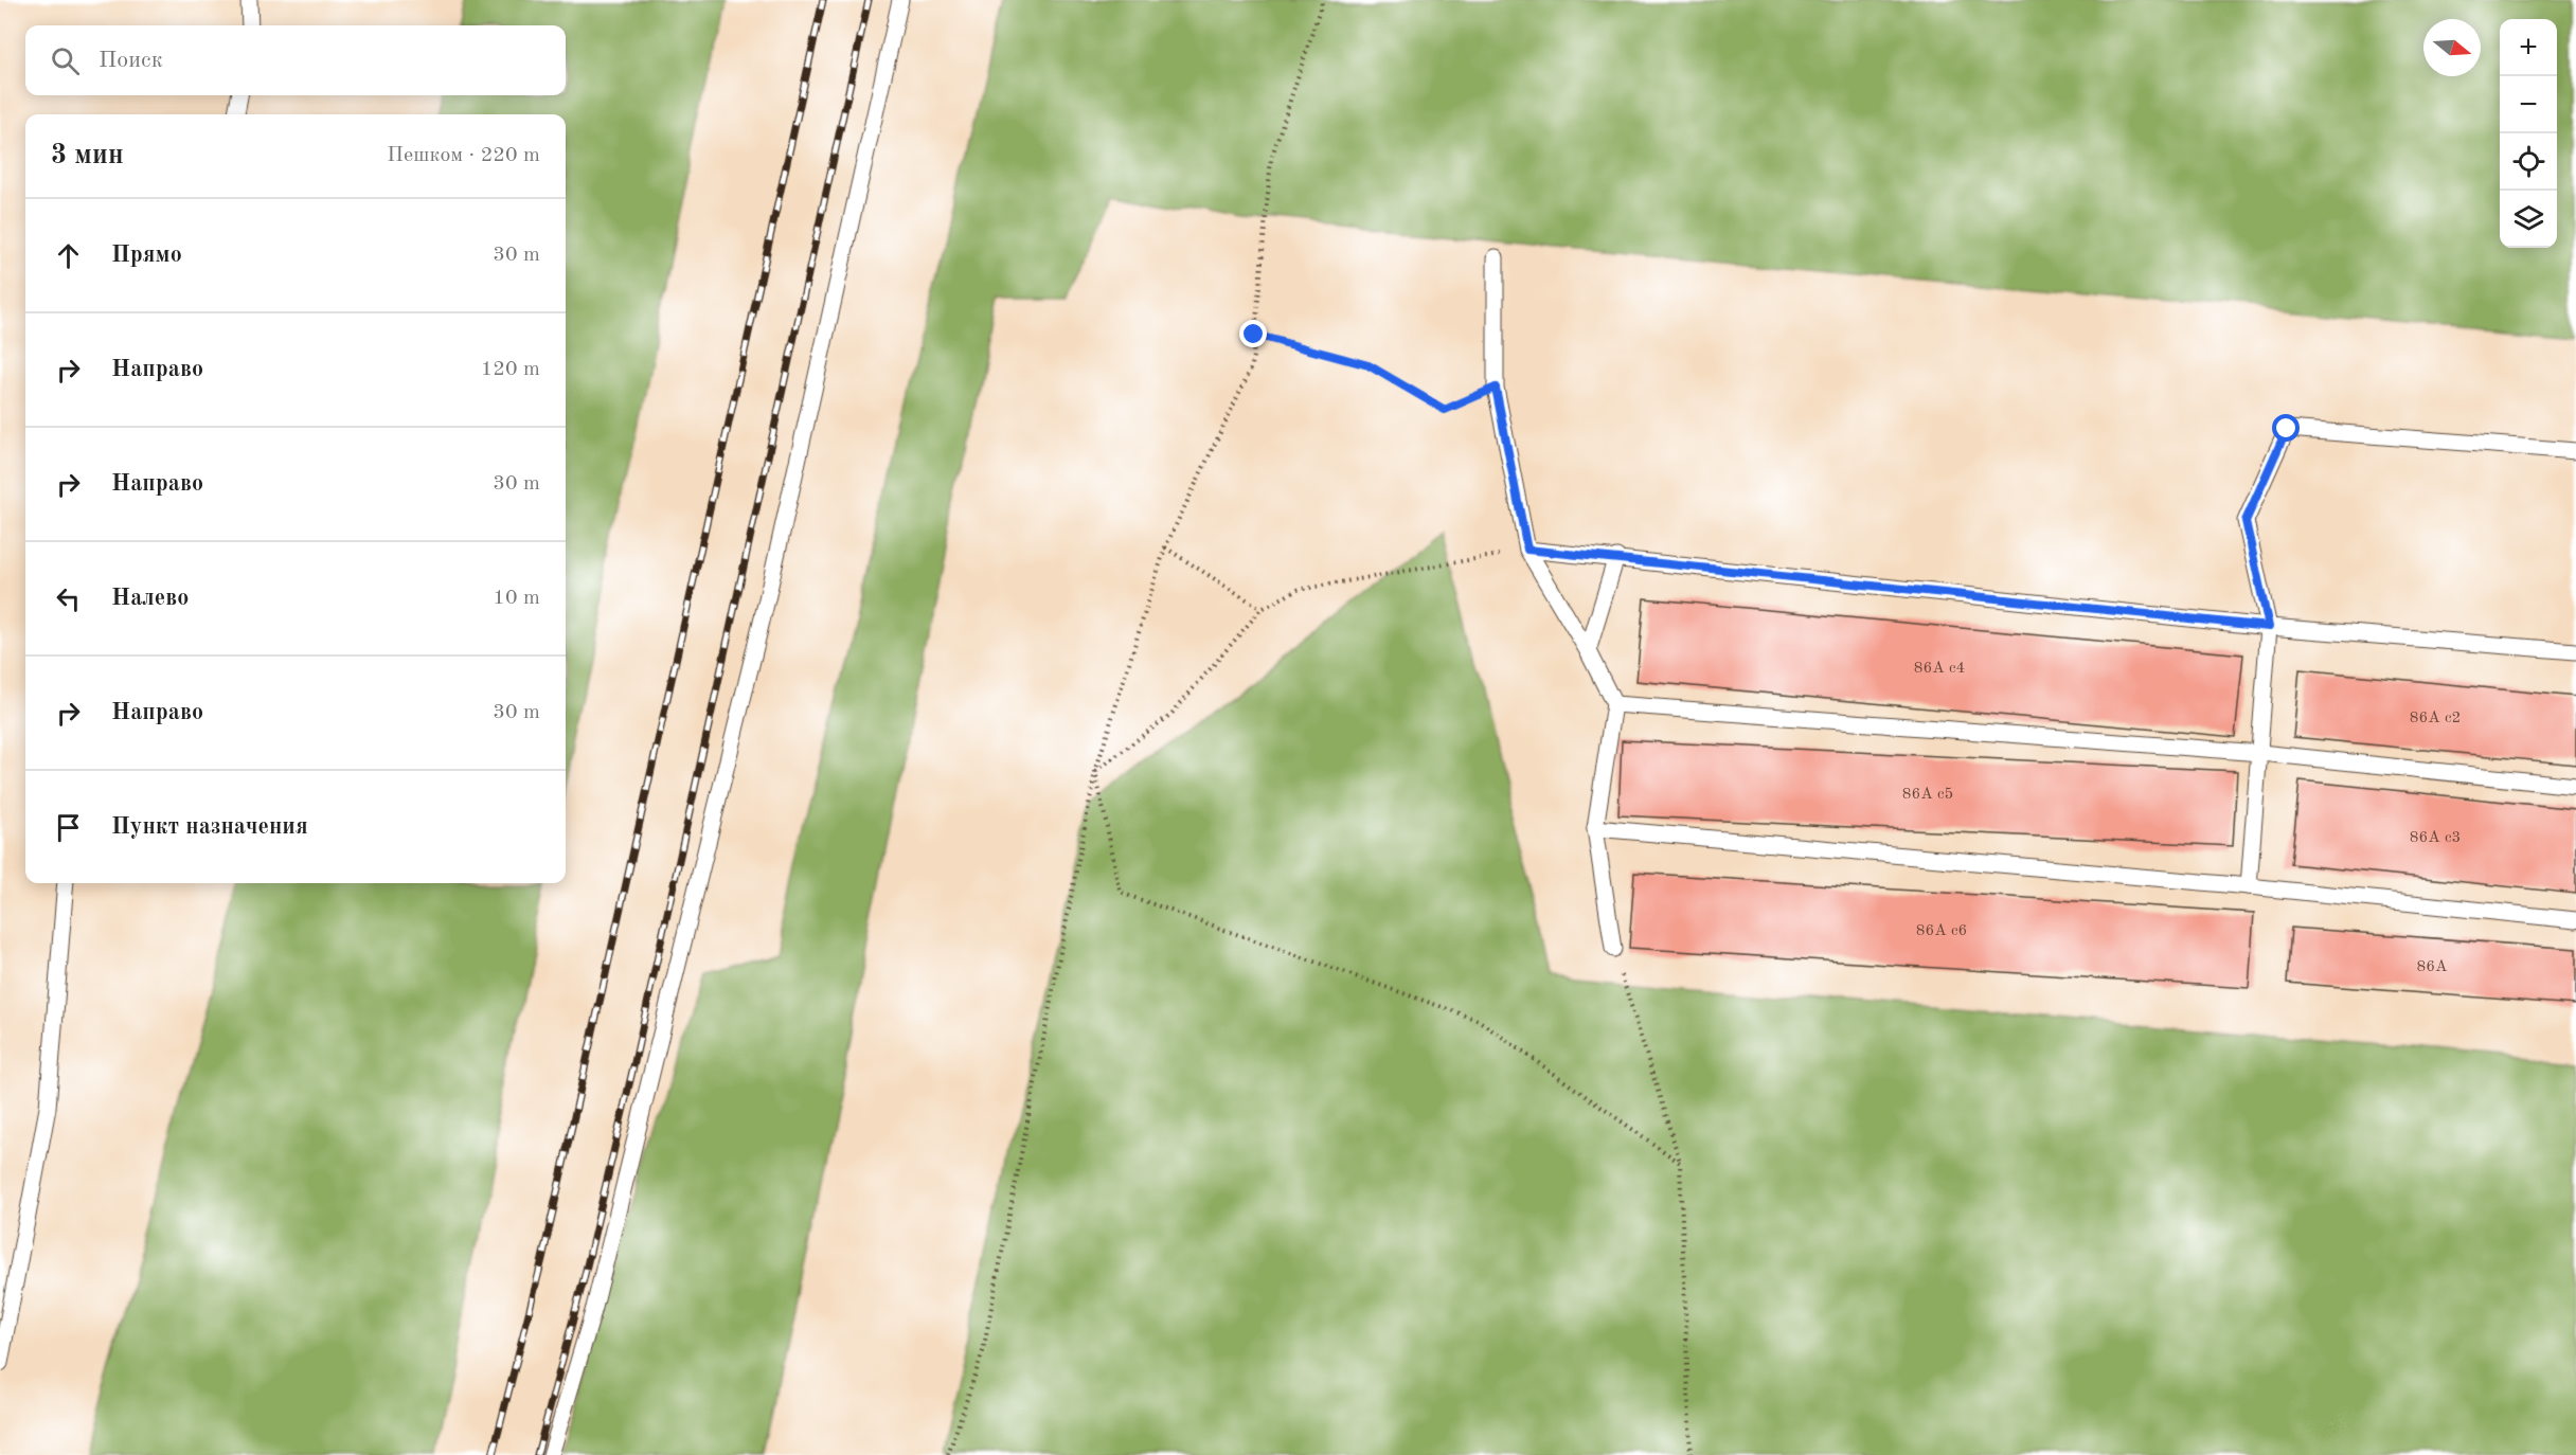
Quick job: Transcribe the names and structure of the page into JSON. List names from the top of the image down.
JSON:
{
  "house_numbers": [
    "86А с4",
    "86А с2",
    "86А с5",
    "86А с3",
    "86А с6",
    "86А"
  ],
  "north": "right",
  "page": {
    "map_buttons": ["+", "−"],
    "search": "Поиск",
    "heading": ["3 мин", "Пешком · 220 m"],
    "list": [
      ["Прямо", "30 m"],
      ["Направо", "120 m"],
      ["Направо", "30 m"],
      ["Налево", "10 m"],
      ["Направо", "30 m"],
      "Пункт назначения"
    ]
  }
}
